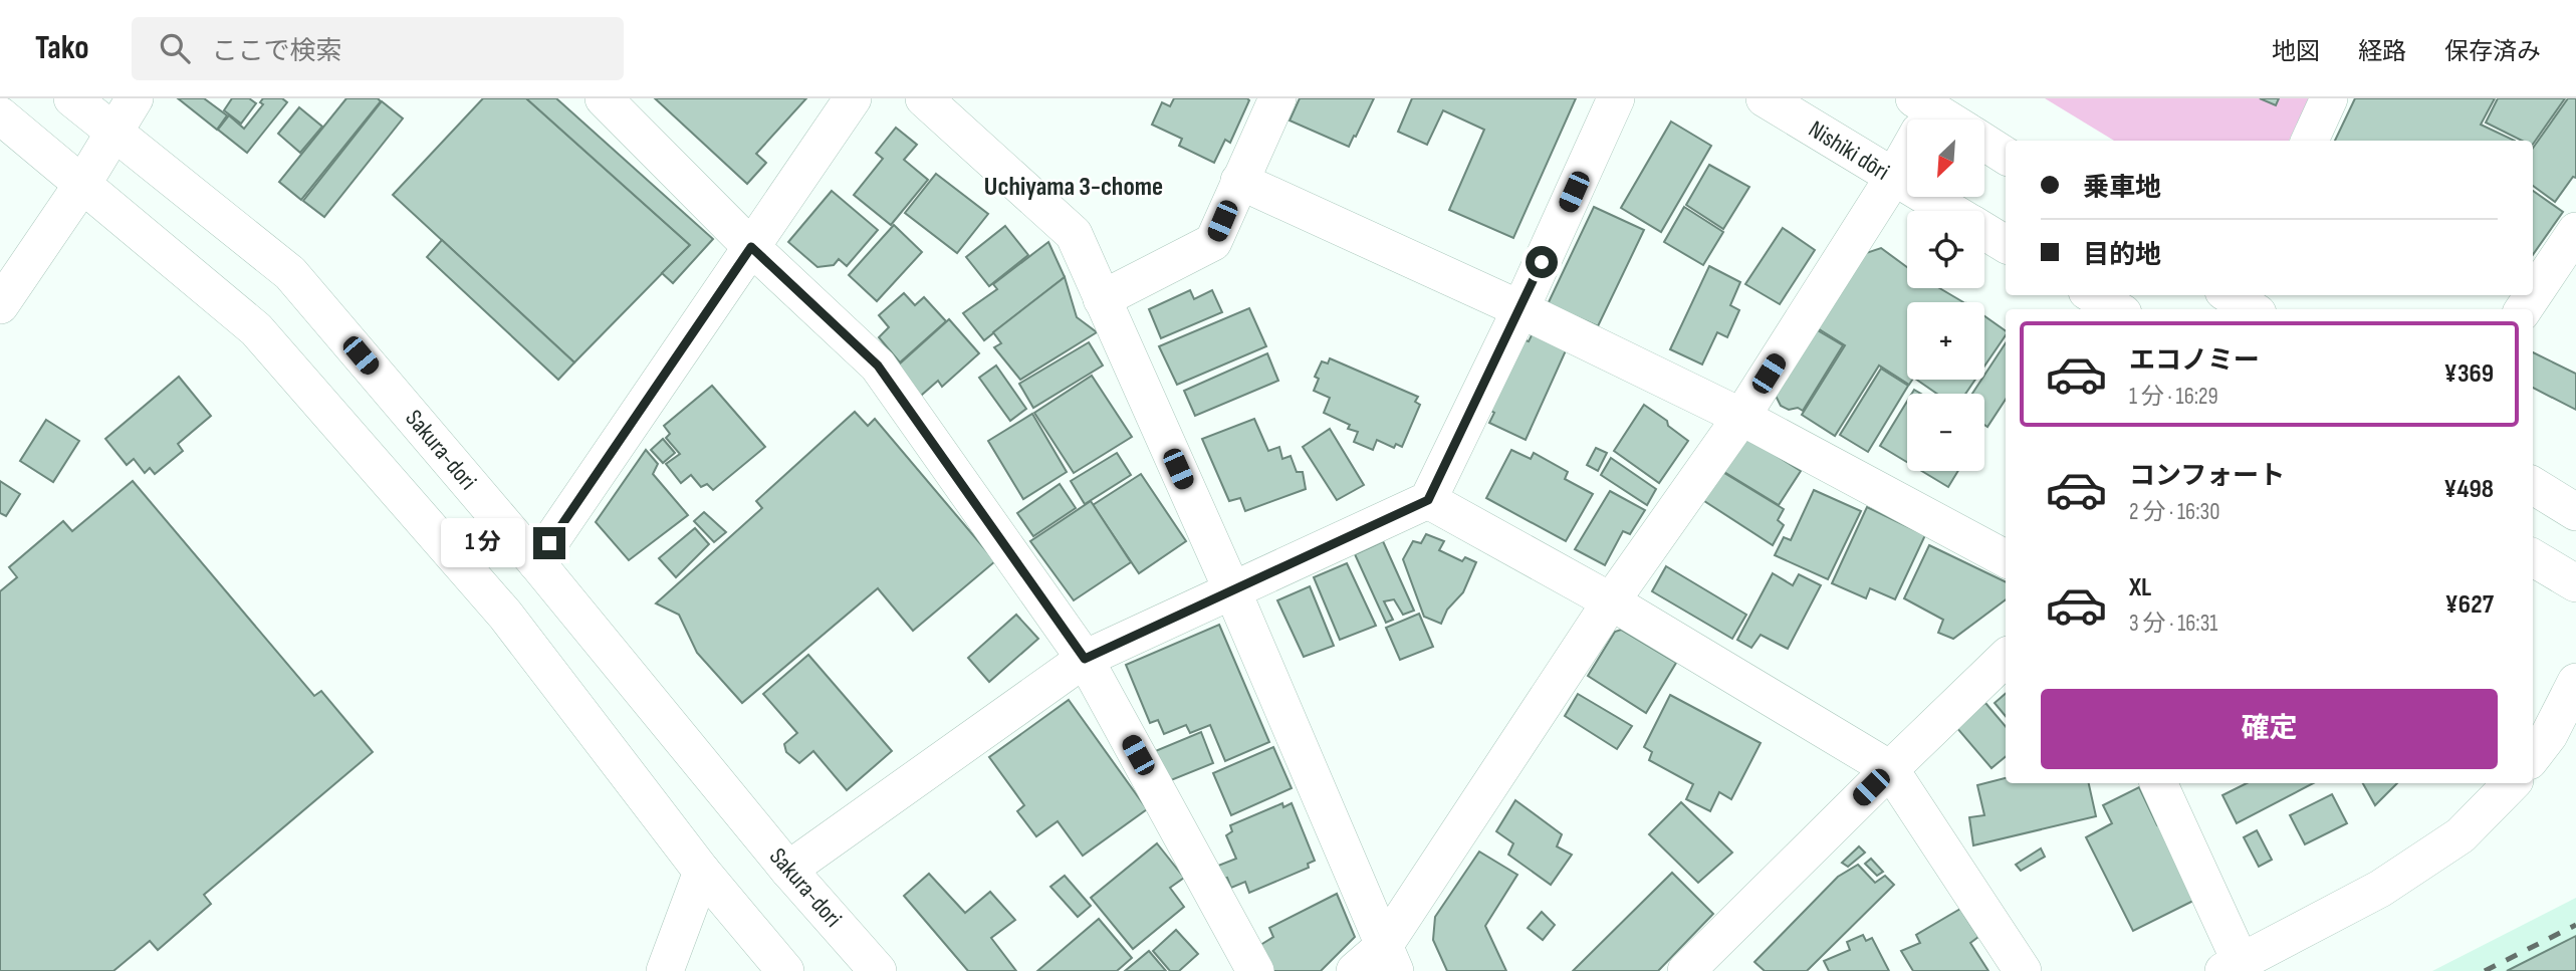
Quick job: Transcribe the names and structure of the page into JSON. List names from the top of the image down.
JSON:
{
  "streets": {
    "street": ["Nishiki dōri", "Sakura-dori"]
  },
  "districts": ["Uchiyama 3-chome"],
  "north": "bottom left",
  "page": {
    "header": "Tako",
    "search": "ここで検索",
    "nav": ["地図", "経路", "保存済み"],
    "map_buttons": ["+", "−"],
    "banner": ["乗車地", "目的地"],
    "list": [
      {
        "name": "エコノミー",
        "note": "1 分 · 16:29",
        "value": "¥369"
      },
      {
        "name": "コンフォート",
        "note": "2 分 · 16:30",
        "value": "¥498"
      },
      {
        "name": "XL",
        "note": "3 分 · 16:31",
        "value": "¥627"
      }
    ],
    "bubble": "1 分",
    "buttons": "確定"
  }
}
